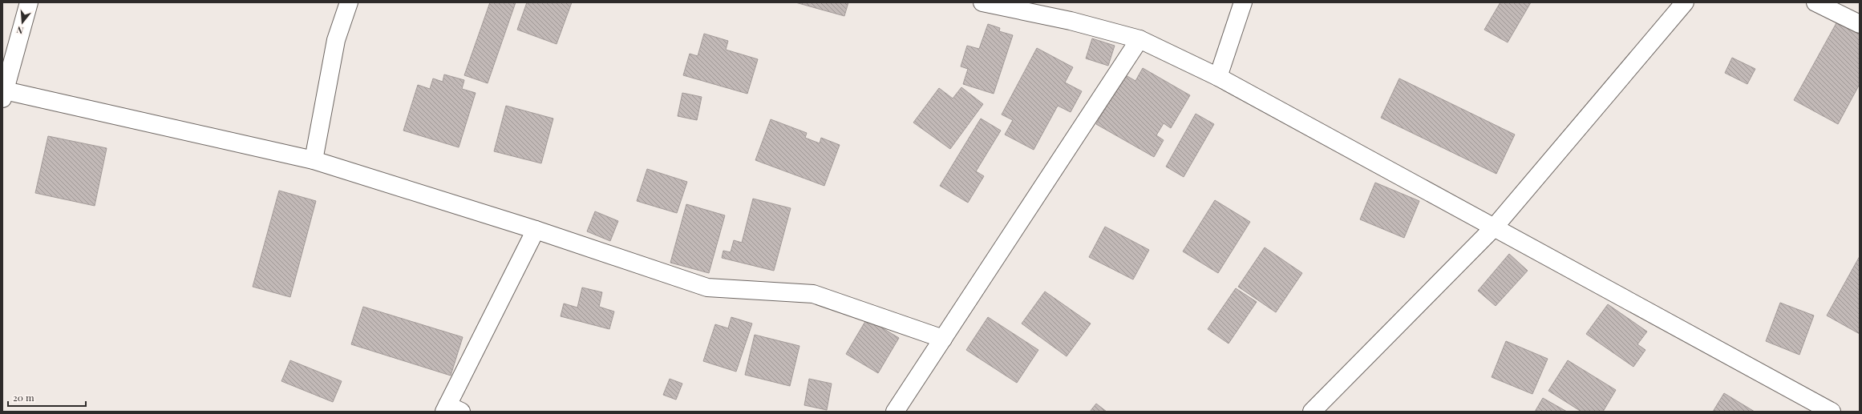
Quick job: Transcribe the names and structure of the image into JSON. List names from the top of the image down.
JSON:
{
  "scale_bar": "20 m",
  "north": "bottom"
}
